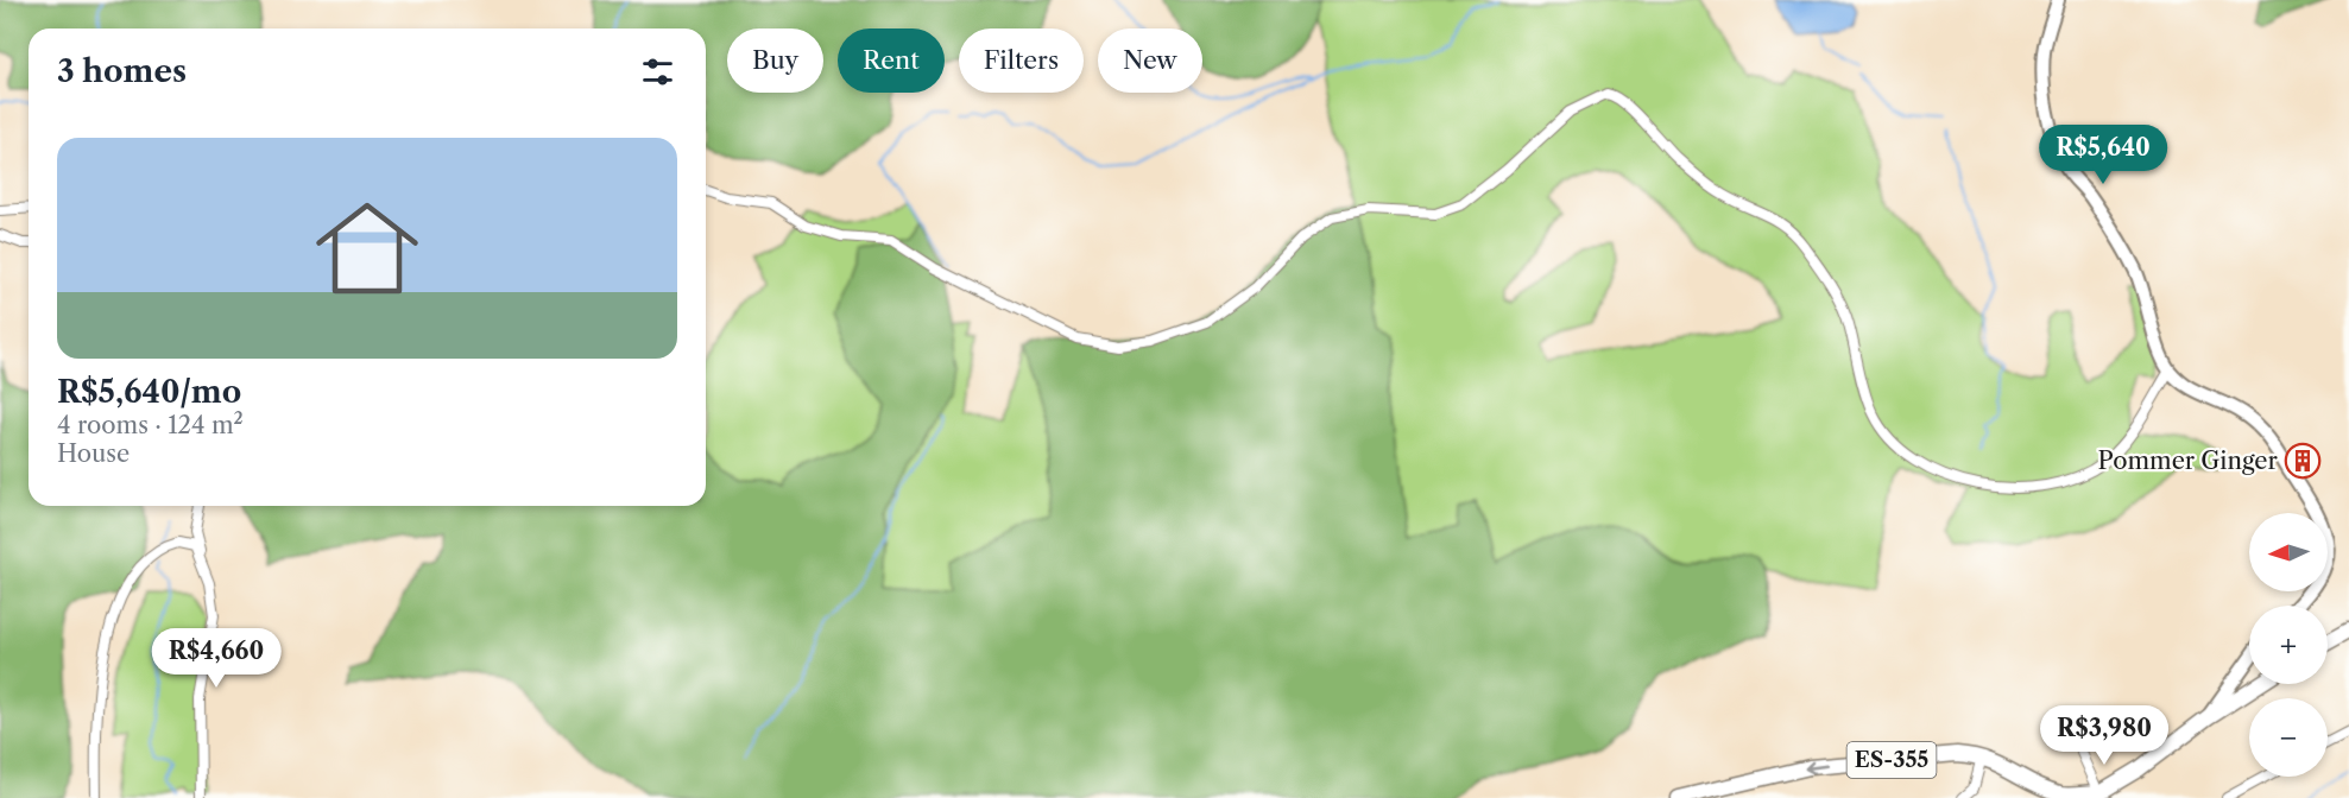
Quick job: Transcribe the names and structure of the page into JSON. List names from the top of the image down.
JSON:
{
  "streets": {
    "main road": ["ES-355"]
  },
  "places": {
    "building": ["Pommer Ginger"]
  },
  "north": "left",
  "page": {
    "chip": [
      "Buy",
      "Rent",
      "Filters",
      "New"
    ],
    "heading": "3 homes",
    "list": [
      {
        "name": "R$5,640/mo",
        "note": "4 rooms · 124 m² · House"
      }
    ],
    "price": ["R$5,640", "R$4,660", "R$3,980"],
    "map_buttons": ["+", "−"]
  }
}
